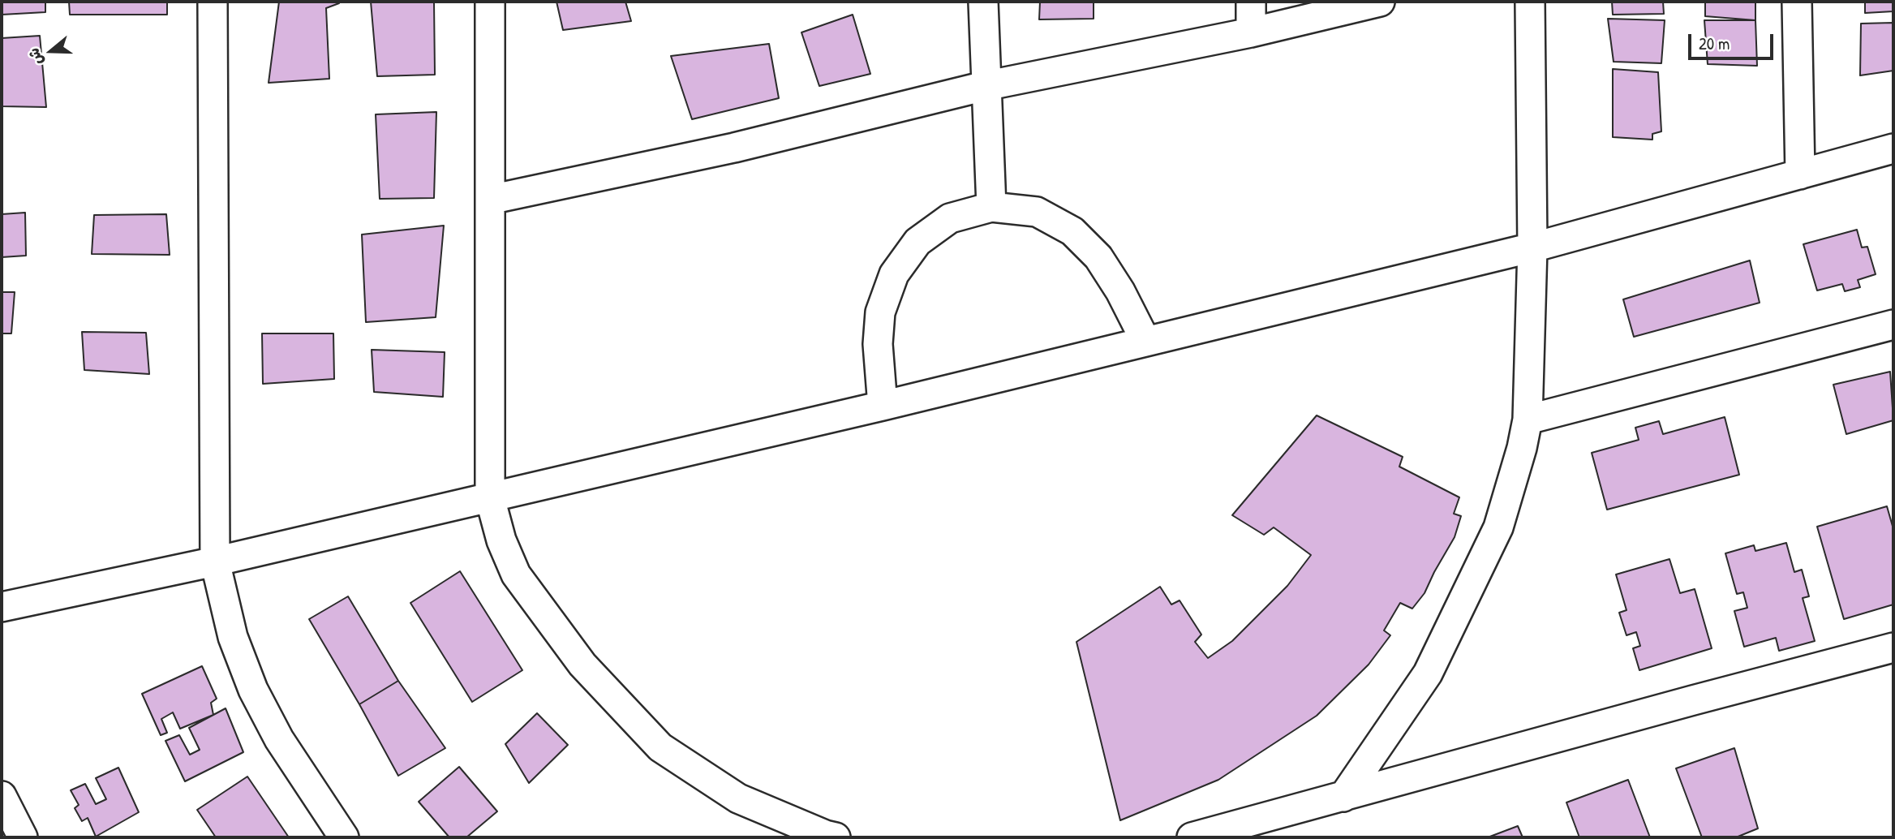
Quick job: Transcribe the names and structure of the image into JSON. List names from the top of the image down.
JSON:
{
  "scale_bar": "20 m",
  "north": "left"
}
